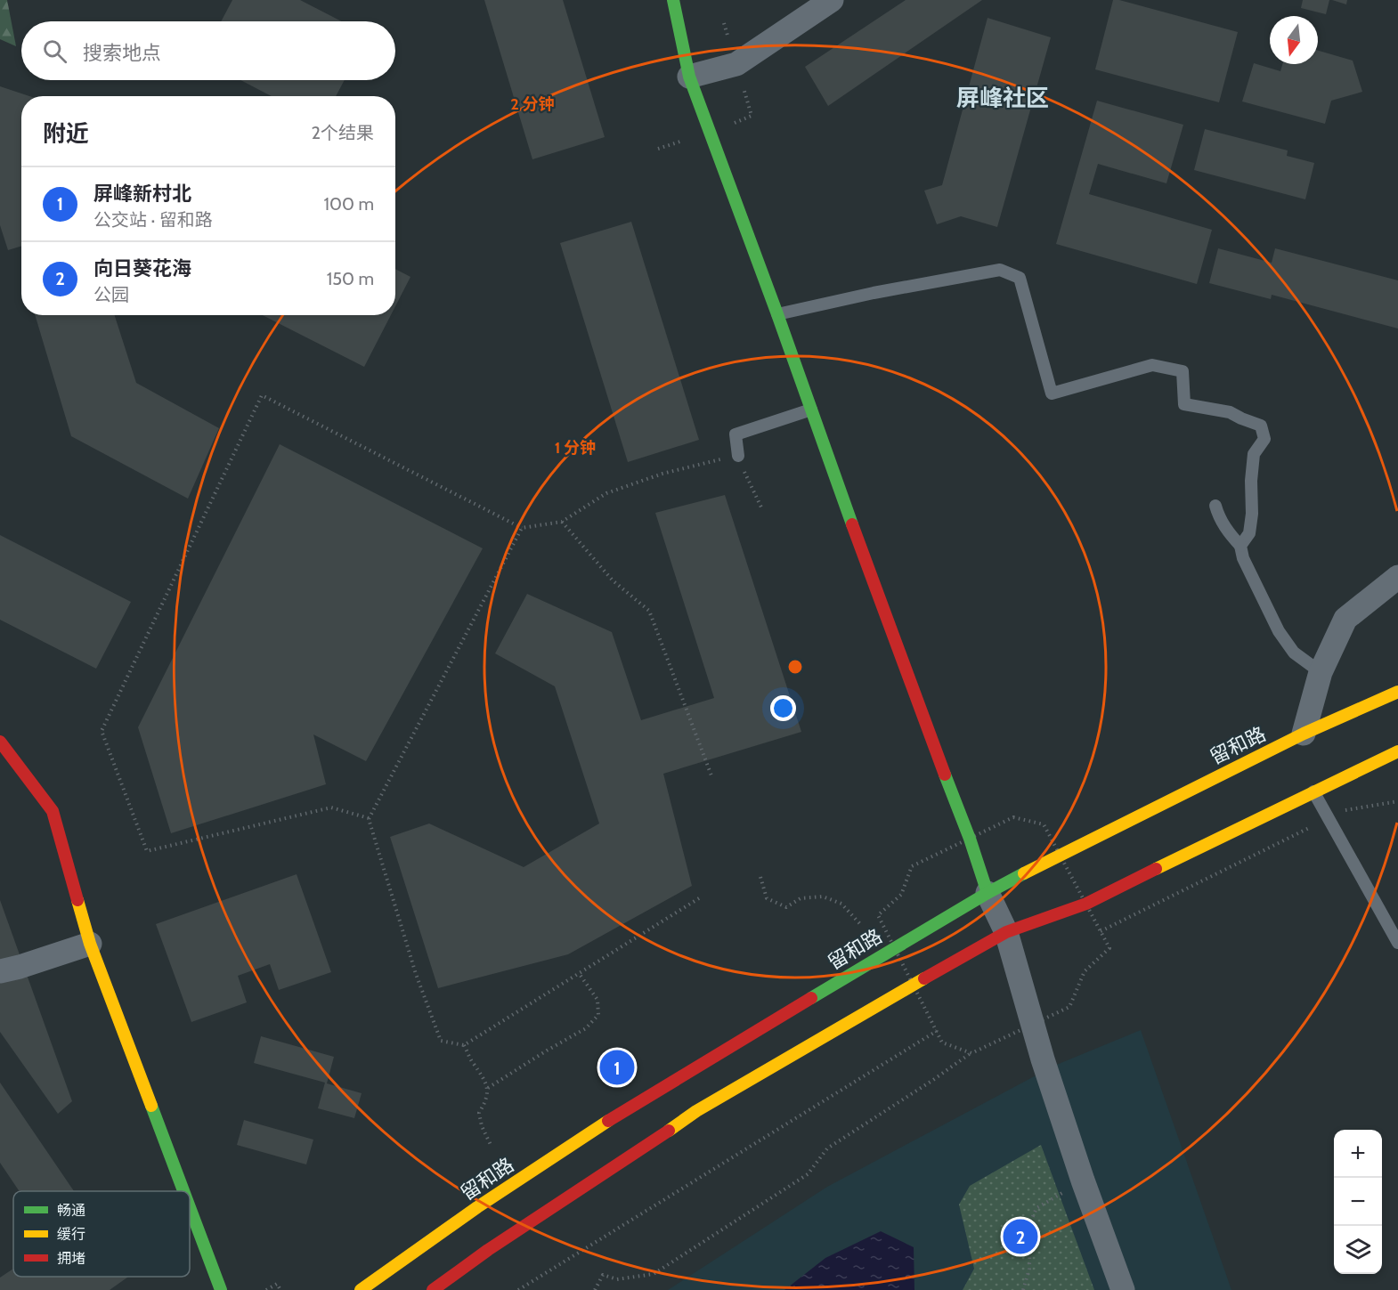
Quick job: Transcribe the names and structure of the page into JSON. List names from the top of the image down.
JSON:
{
  "streets": {
    "main road": ["留和路"]
  },
  "districts": ["屏峰社区"],
  "legend": ["畅通", "缓行", "拥堵"],
  "north": "bottom",
  "page": {
    "search": "搜索地点",
    "heading": ["附近", "2个结果"],
    "list": [
      {
        "mark": "1",
        "name": "屏峰新村北",
        "note": "公交站 · 留和路",
        "value": "100 m"
      },
      {
        "mark": "2",
        "name": "向日葵花海",
        "note": "公园",
        "value": "150 m"
      }
    ],
    "pins": ["1", "2"],
    "map_buttons": ["+", "−"]
  },
  "rings": ["2 分钟", "1 分钟"]
}
